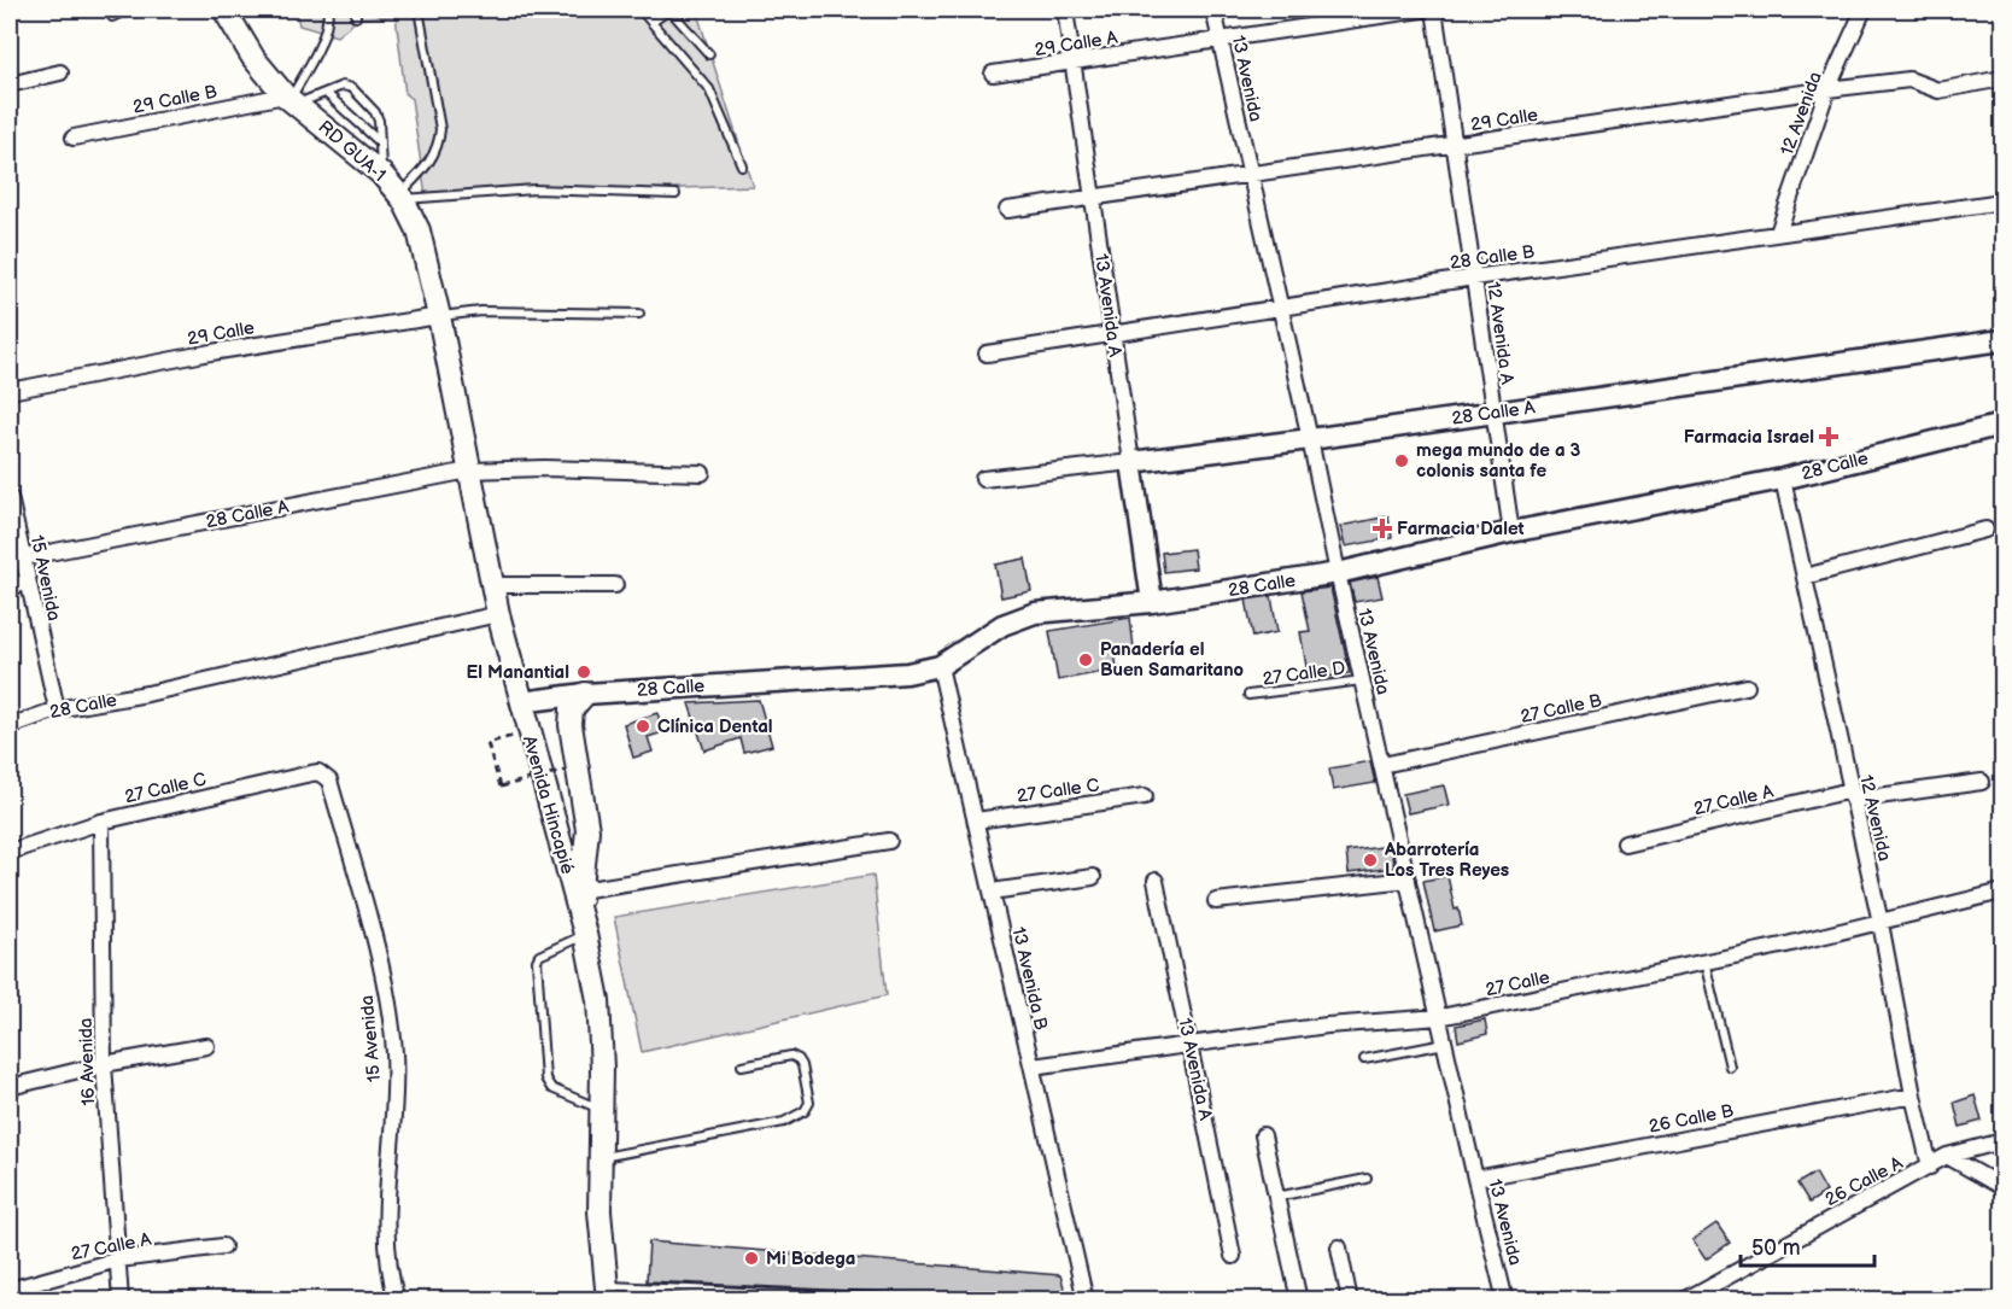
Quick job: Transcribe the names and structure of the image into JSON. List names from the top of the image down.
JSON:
{
  "streets": {
    "main road": [
      "RD GUA-1",
      "13 Avenida A",
      "28 Calle A",
      "28 Calle",
      "Avenida Hincapié"
    ],
    "street": [
      "29 Calle A",
      "13 Avenida",
      "29 Calle B",
      "12 Avenida",
      "29 Calle",
      "28 Calle B",
      "12 Avenida A",
      "15 Avenida",
      "27 Calle B",
      "27 Calle C",
      "27 Calle A",
      "13 Avenida B",
      "27 Calle",
      "16 Avenida",
      "26 Calle B",
      "26 Calle A"
    ],
    "lane": ["27 Calle D"]
  },
  "crossings": [
    ["29 Calle A", "13 Avenida"],
    ["29 Calle A", "13 Avenida A"],
    ["13 Avenida", "29 Calle"],
    ["13 Avenida", "28 Calle B"],
    ["13 Avenida", "28 Calle A"],
    ["13 Avenida", "28 Calle"],
    ["13 Avenida", "27 Calle D"],
    ["13 Avenida", "27 Calle B"],
    ["13 Avenida", "27 Calle"],
    ["13 Avenida", "26 Calle B"],
    ["29 Calle B", "RD GUA-1"],
    ["12 Avenida", "29 Calle"],
    ["12 Avenida", "28 Calle B"],
    ["12 Avenida", "28 Calle"],
    ["12 Avenida", "27 Calle A"],
    ["12 Avenida", "27 Calle"],
    ["12 Avenida", "26 Calle B"],
    ["12 Avenida", "26 Calle A"],
    ["29 Calle", "RD GUA-1"],
    ["29 Calle", "13 Avenida A"],
    ["29 Calle", "12 Avenida A"],
    ["29 Calle", "Avenida Hincapié"],
    ["RD GUA-1", "Avenida Hincapié"],
    ["28 Calle B", "13 Avenida A"],
    ["28 Calle B", "12 Avenida A"],
    ["13 Avenida A", "28 Calle A"],
    ["13 Avenida A", "28 Calle"],
    ["13 Avenida A", "27 Calle"],
    ["12 Avenida A", "28 Calle A"],
    ["12 Avenida A", "28 Calle"],
    ["28 Calle A", "15 Avenida"],
    ["28 Calle A", "Avenida Hincapié"],
    ["28 Calle", "15 Avenida"],
    ["28 Calle", "Avenida Hincapié"],
    ["28 Calle", "13 Avenida B"],
    ["15 Avenida", "27 Calle C"],
    ["27 Calle C", "13 Avenida B"],
    ["27 Calle C", "16 Avenida"],
    ["27 Calle A", "16 Avenida"],
    ["13 Avenida B", "27 Calle"]
  ],
  "places": {
    "health": ["Farmacia Israel", "Farmacia Dalet"],
    "other": [
      "mega mundo de a 3 colonis santa fe",
      "Panadería el Buen Samaritano",
      "El Manantial",
      "Clínica Dental",
      "Abarrotería Los Tres Reyes",
      "Mi Bodega"
    ]
  },
  "scale_bar": "50 m"
}
